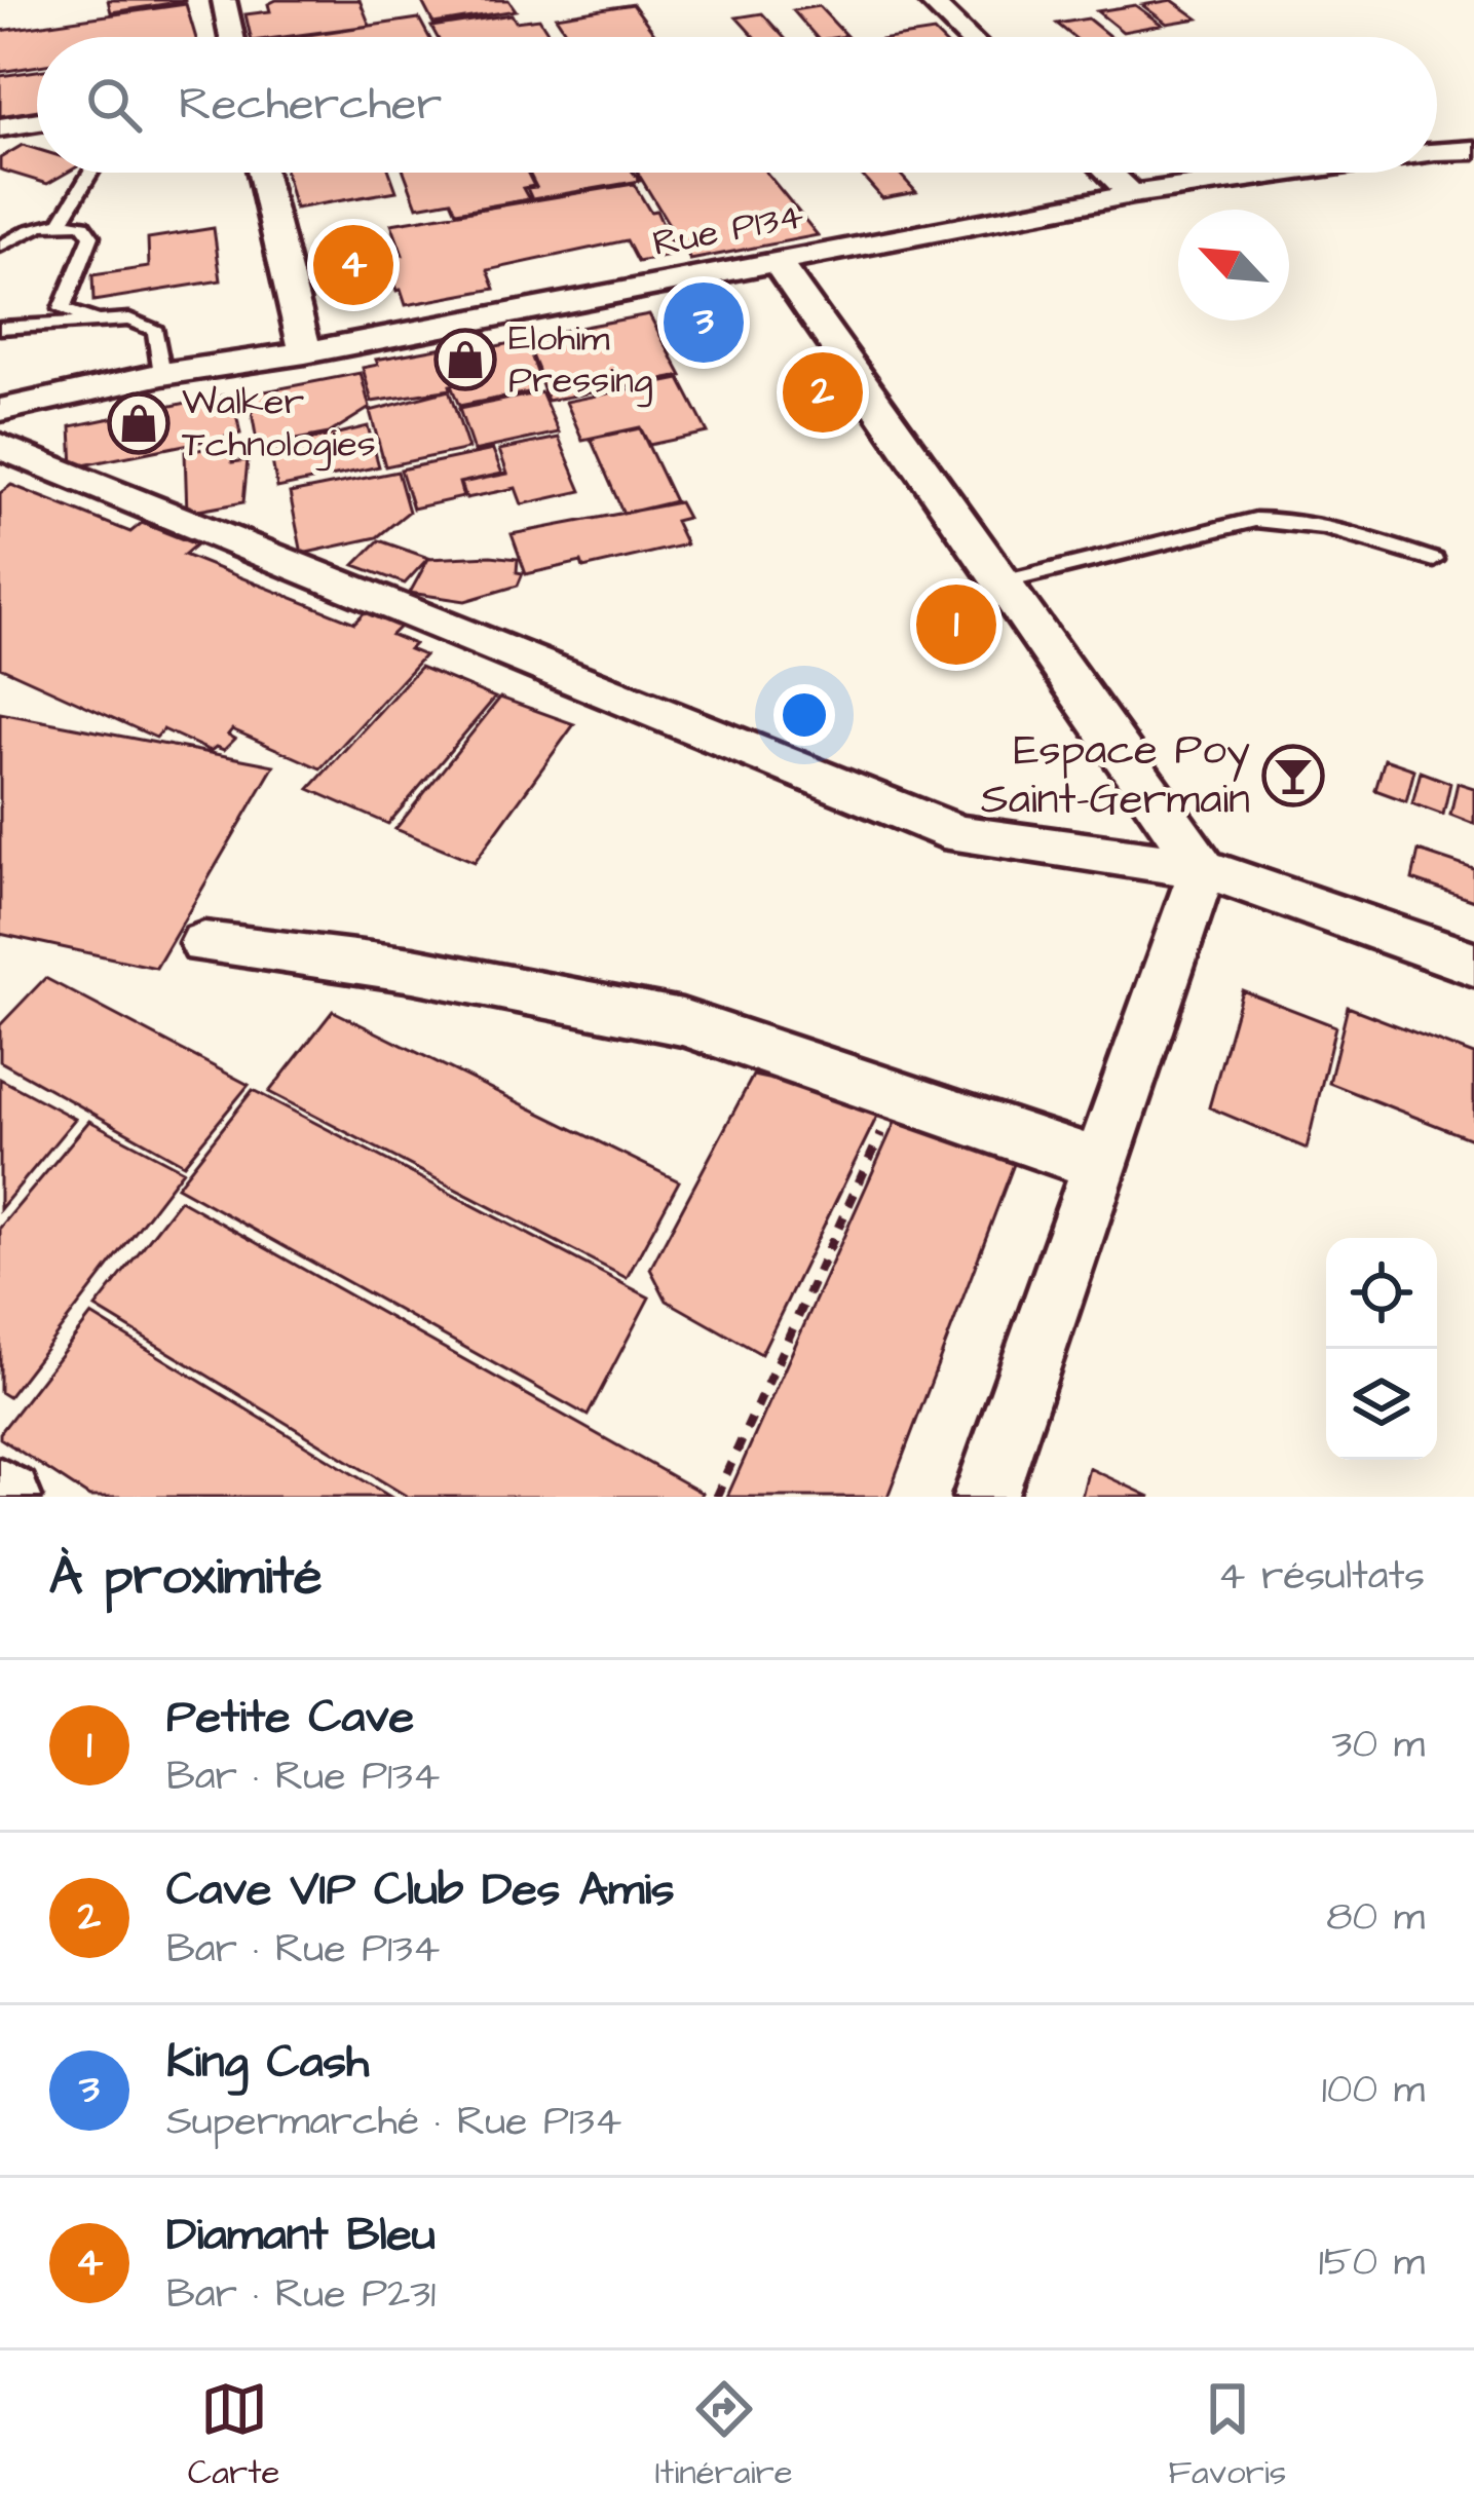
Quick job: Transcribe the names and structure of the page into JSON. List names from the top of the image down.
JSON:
{
  "streets": {
    "street": ["Rue P134"]
  },
  "places": {
    "shop": ["Elohim Pressing", "Walker Tchnologies"],
    "bar": ["Espace Poy Saint-Germain"]
  },
  "north": "top left",
  "page": {
    "search": "Rechercher",
    "pins": [
      "4",
      "3",
      "2",
      "1"
    ],
    "heading": ["À proximité", "4 résultats"],
    "list": [
      {
        "mark": "1",
        "name": "Petite Cave",
        "note": "Bar · Rue P134",
        "value": "30 m"
      },
      {
        "mark": "2",
        "name": "Cave VIP Club Des Amis",
        "note": "Bar · Rue P134",
        "value": "80 m"
      },
      {
        "mark": "3",
        "name": "King Cash",
        "note": "Supermarché · Rue P134",
        "value": "100 m"
      },
      {
        "mark": "4",
        "name": "Diamant Bleu",
        "note": "Bar · Rue P231",
        "value": "150 m"
      }
    ],
    "nav": ["Carte", "Itinéraire", "Favoris"]
  }
}
